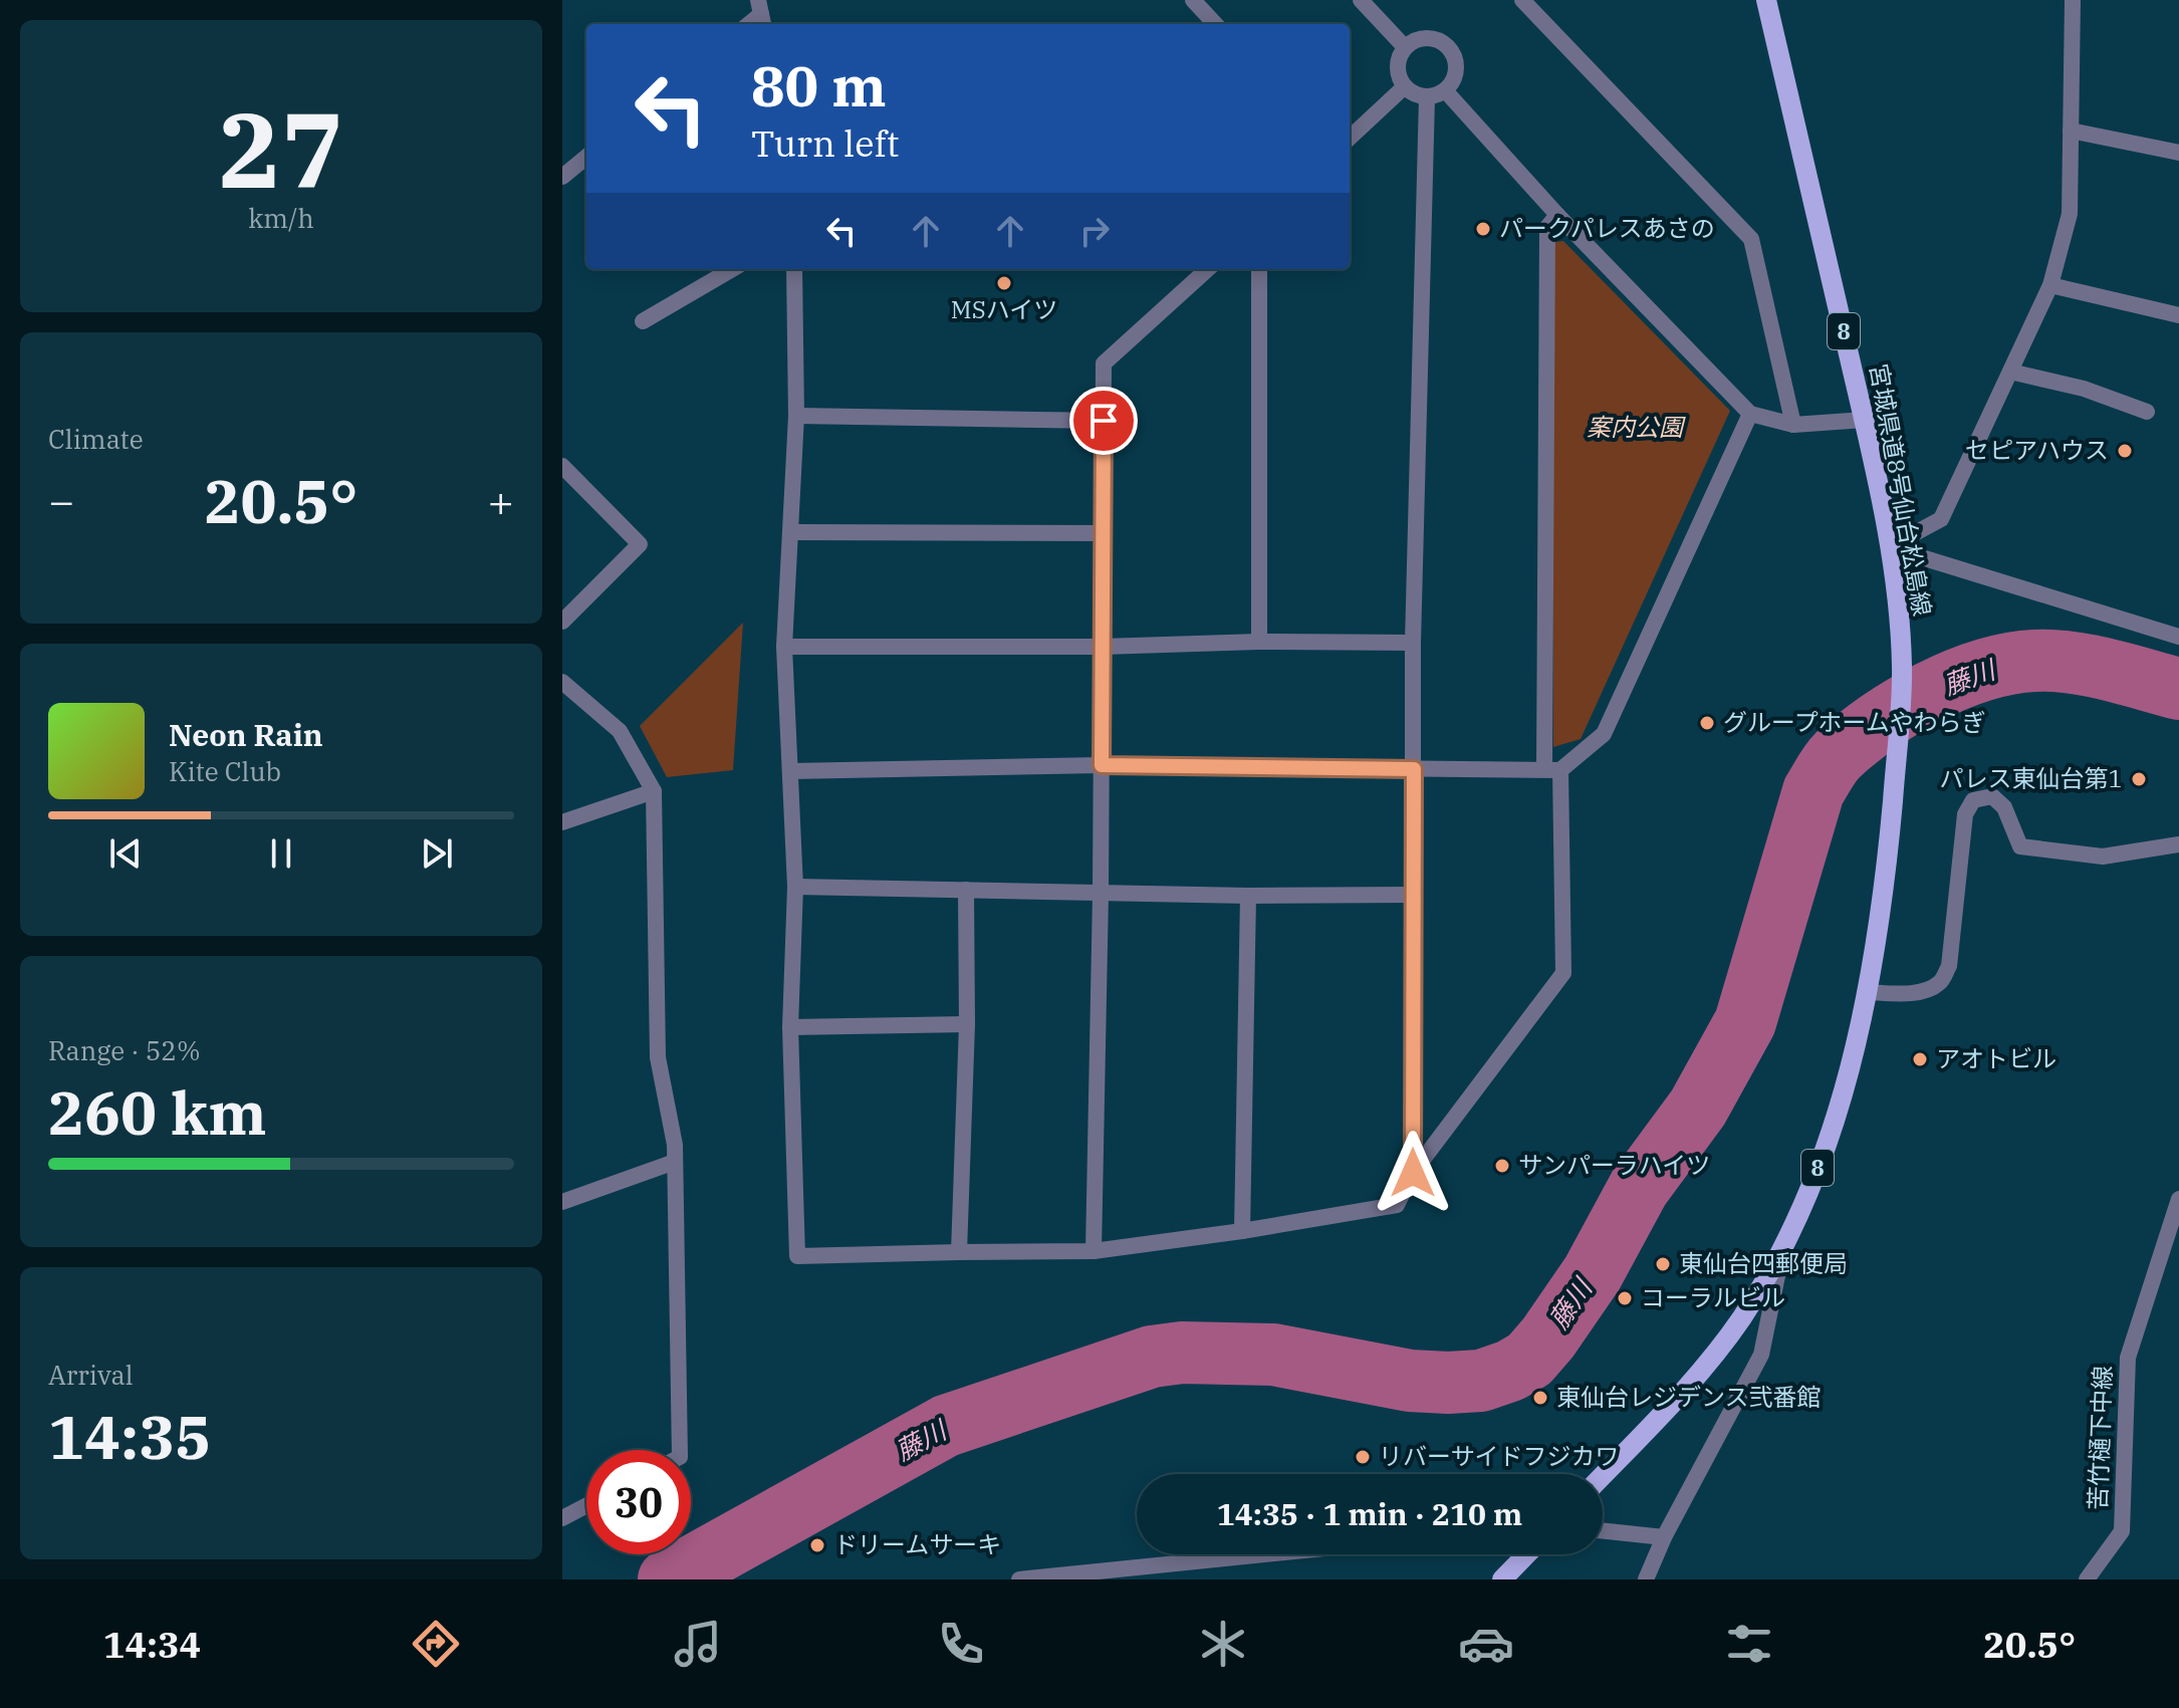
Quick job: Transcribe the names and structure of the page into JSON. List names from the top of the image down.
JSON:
{
  "streets": {
    "main road": ["8", "宮城県道8号仙台松島線"],
    "street": ["苦竹樋下中線"]
  },
  "water": ["藤川"],
  "parks": ["案内公園"],
  "places": [
    "パークパレスあさの",
    "MSハイツ",
    "セピアハウス",
    "グループホームやわらぎ",
    "パレス東仙台第1",
    "アオトビル",
    "サンパーラハイツ",
    "東仙台四郵便局",
    "コーラルビル",
    "東仙台レジデンス弐番館",
    "リバーサイドフジカワ",
    "ドリームサーキ"
  ],
  "page": {
    "tile": [
      ["27", "km/h"],
      "Climate",
      ["Range · 52%", "260 km"],
      ["Arrival", "14:35"]
    ],
    "turn": ["80 m", "Turn left"],
    "heat": ["−", "20.5°", "+"],
    "song": ["Neon Rain", "Kite Club"],
    "limit": "30",
    "trip": "14:35 · 1 min · 210 m",
    "tabs": ["14:34", "20.5°"]
  }
}
